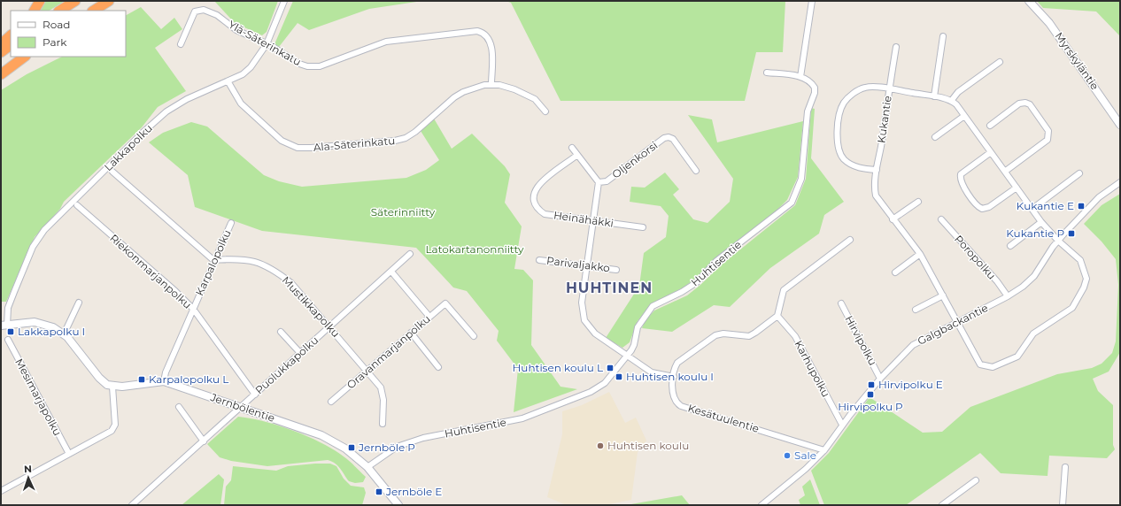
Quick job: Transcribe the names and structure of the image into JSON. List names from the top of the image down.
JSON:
{
  "streets": {
    "street": [
      "Ylä-Säterinkatu",
      "Myrskyläntie",
      "Kukantie",
      "Ala-Säterinkatu",
      "Lakkapolku",
      "Oljenkorsi",
      "Heinähäkki",
      "Poropolku",
      "Karpalopolku",
      "Huhtisentie",
      "Parivaljakko",
      "Riekonmarjanpolku",
      "Mustikkapolku",
      "Galgbackantie",
      "Hirvipolku",
      "Oravanmarjanpolku",
      "Puolukkapolku",
      "Karhupolku",
      "Mesimarjapolku",
      "Jernbölentie",
      "Kesätuulentie"
    ]
  },
  "crossings": [
    ["Ylä-Säterinkatu", "Ala-Säterinkatu"],
    ["Ylä-Säterinkatu", "Lakkapolku"],
    ["Kukantie", "Galgbackantie"],
    ["Ala-Säterinkatu", "Lakkapolku"],
    ["Poropolku", "Galgbackantie"],
    ["Karpalopolku", "Riekonmarjanpolku"],
    ["Karpalopolku", "Mustikkapolku"],
    ["Karpalopolku", "Jernbölentie"],
    ["Huhtisentie", "Jernbölentie"],
    ["Riekonmarjanpolku", "Puolukkapolku"],
    ["Mustikkapolku", "Oravanmarjanpolku"],
    ["Mustikkapolku", "Puolukkapolku"],
    ["Galgbackantie", "Hirvipolku"],
    ["Galgbackantie", "Karhupolku"],
    ["Galgbackantie", "Kesätuulentie"],
    ["Puolukkapolku", "Jernbölentie"],
    ["Karhupolku", "Kesätuulentie"]
  ],
  "districts": ["HUHTINEN"],
  "parks": ["Säterinniitty", "Latokartanonniitty"],
  "places": {
    "transit": [
      "Kukantie E",
      "Kukantie P",
      "Lakkapolku I",
      "Huhtisen koulu L",
      "Huhtisen koulu I",
      "Karpalopolku L",
      "Hirvipolku E",
      "Hirvipolku P",
      "Jernböle P",
      "Jernböle E"
    ],
    "other": ["Huhtisen koulu", "Sale"]
  },
  "legend": ["Road", "Park"],
  "north": "top"
}
